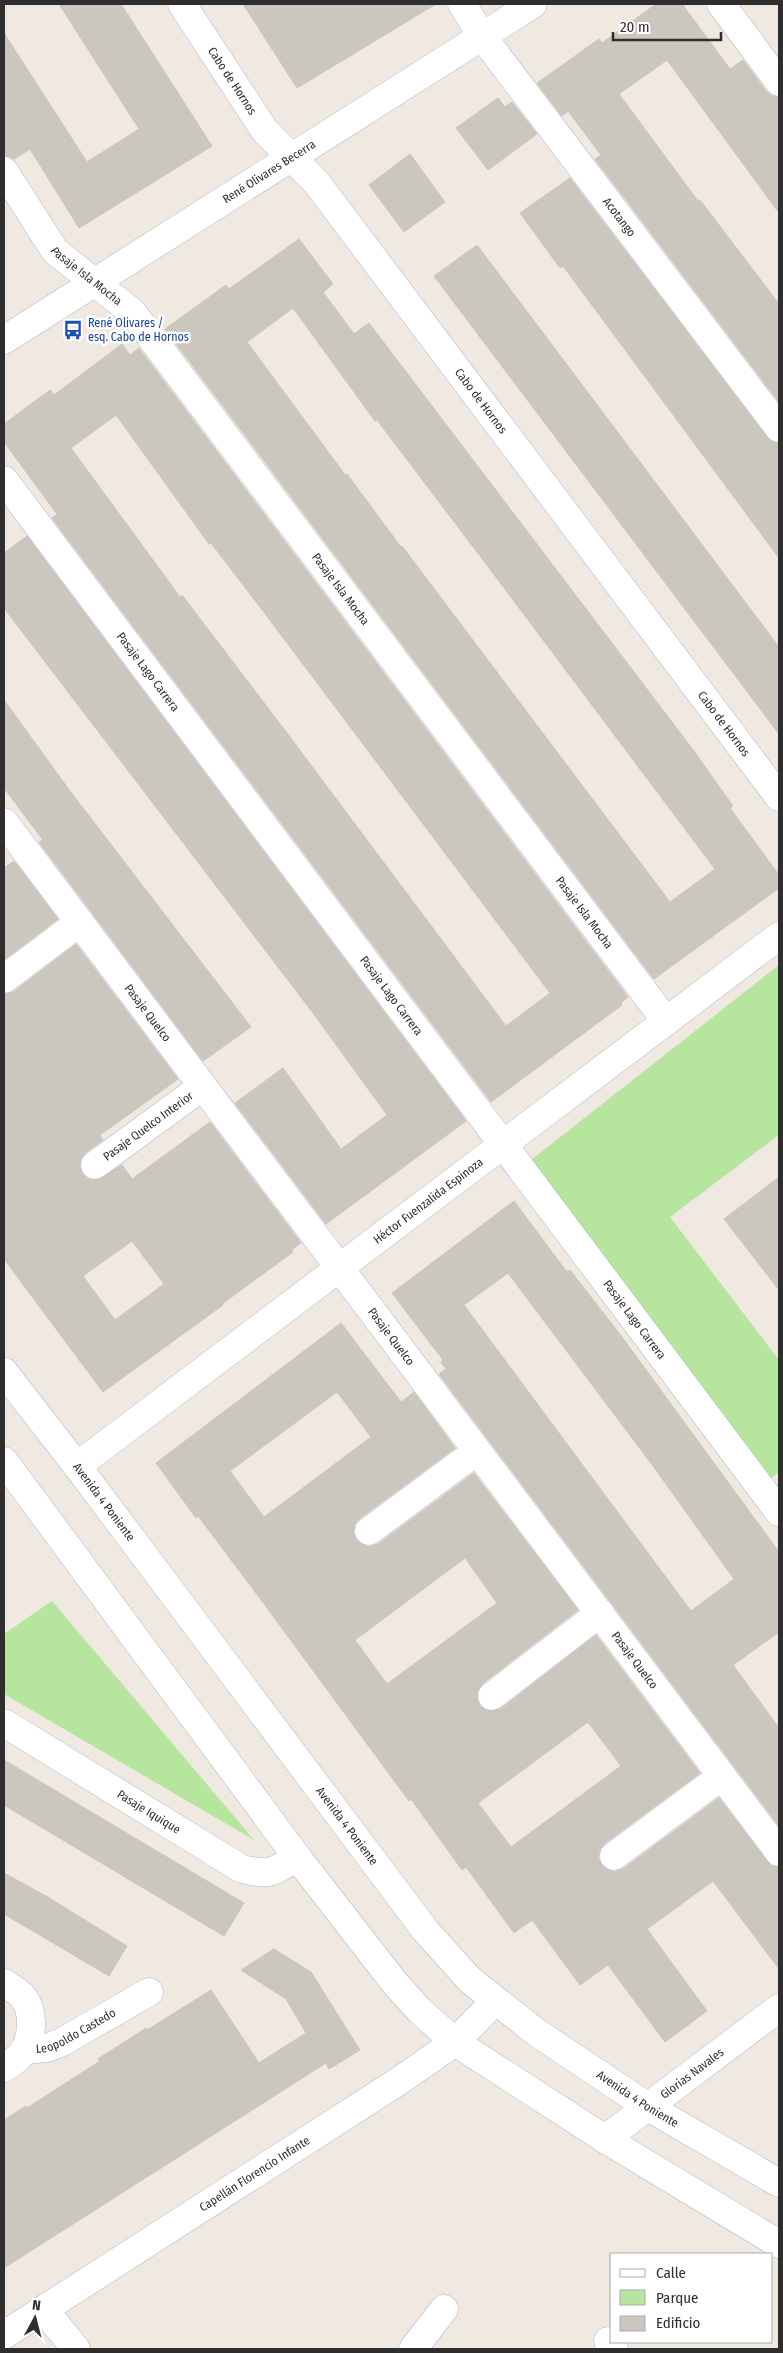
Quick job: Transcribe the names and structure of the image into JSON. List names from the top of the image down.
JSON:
{
  "streets": {
    "street": [
      "Cabo de Hornos",
      "René Olivares Becerra",
      "Acotango",
      "Pasaje Isla Mocha",
      "Pasaje Lago Carrera",
      "Pasaje Quelco",
      "Pasaje Quelco Interior",
      "Héctor Fuenzalida Espinoza",
      "Avenida 4 Poniente",
      "Pasaje Iquique",
      "Leopoldo Castedo",
      "Glorias Navales",
      "Capellán Florencio Infante"
    ]
  },
  "crossings": [
    ["Cabo de Hornos", "René Olivares Becerra"],
    ["René Olivares Becerra", "Acotango"],
    ["René Olivares Becerra", "Pasaje Isla Mocha"],
    ["Pasaje Isla Mocha", "Héctor Fuenzalida Espinoza"],
    ["Pasaje Lago Carrera", "Héctor Fuenzalida Espinoza"],
    ["Pasaje Quelco", "Pasaje Quelco Interior"],
    ["Pasaje Quelco", "Héctor Fuenzalida Espinoza"],
    ["Héctor Fuenzalida Espinoza", "Avenida 4 Poniente"],
    ["Avenida 4 Poniente", "Glorias Navales"],
    ["Avenida 4 Poniente", "Capellán Florencio Infante"]
  ],
  "places": {
    "bus stop": ["René Olivares / esq. Cabo de Hornos"]
  },
  "legend": ["Calle", "Parque", "Edificio"],
  "scale_bar": "20 m",
  "north": "top"
}
